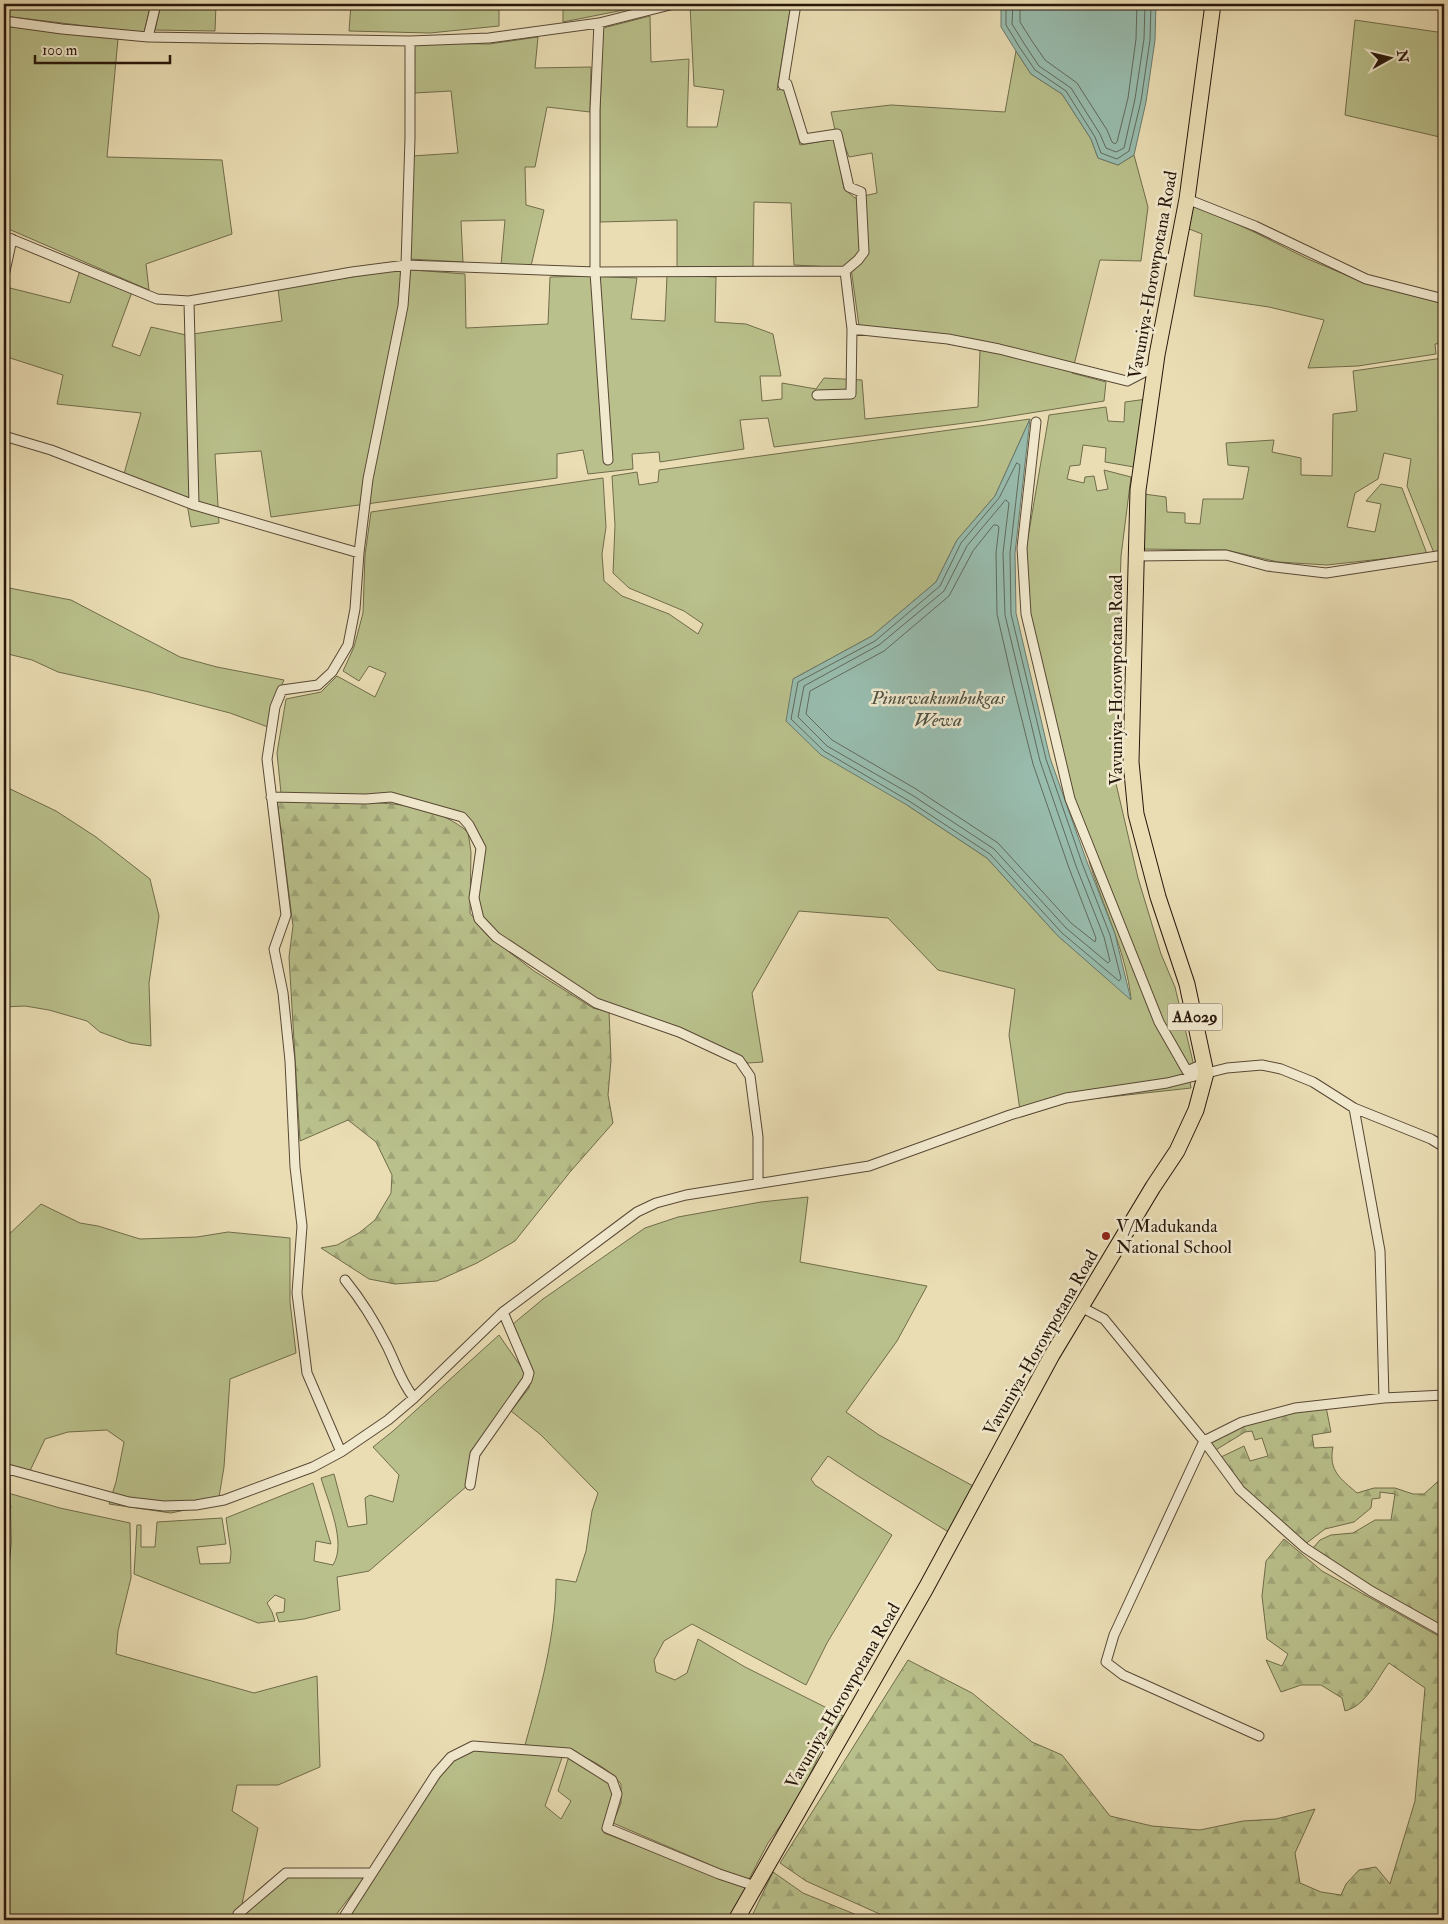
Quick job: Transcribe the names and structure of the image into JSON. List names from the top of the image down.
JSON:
{
  "streets": {
    "highway": ["Vavuniya-Horowpotana Road", "AA029"]
  },
  "water": ["Pinuwakumbukgas Wewa"],
  "places": ["V/Madukanda National School"],
  "scale_bar": "100 m",
  "north": "right"
}
